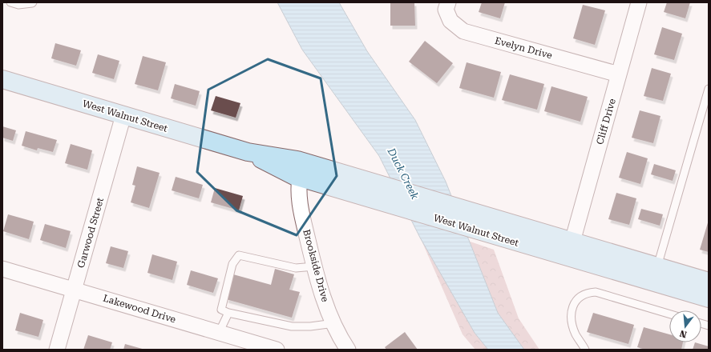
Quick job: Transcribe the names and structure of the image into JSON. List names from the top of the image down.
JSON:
{
  "streets": {
    "main road": ["West Walnut Street"],
    "street": [
      "Evelyn Drive",
      "Cliff Drive",
      "Garwood Street",
      "Brookside Drive",
      "Lakewood Drive"
    ]
  },
  "crossings": [
    ["Evelyn Drive", "Cliff Drive"],
    ["West Walnut Street", "Cliff Drive"],
    ["West Walnut Street", "Garwood Street"],
    ["West Walnut Street", "Brookside Drive"],
    ["Garwood Street", "Lakewood Drive"]
  ],
  "water": ["Duck Creek"],
  "north": "bottom"
}
